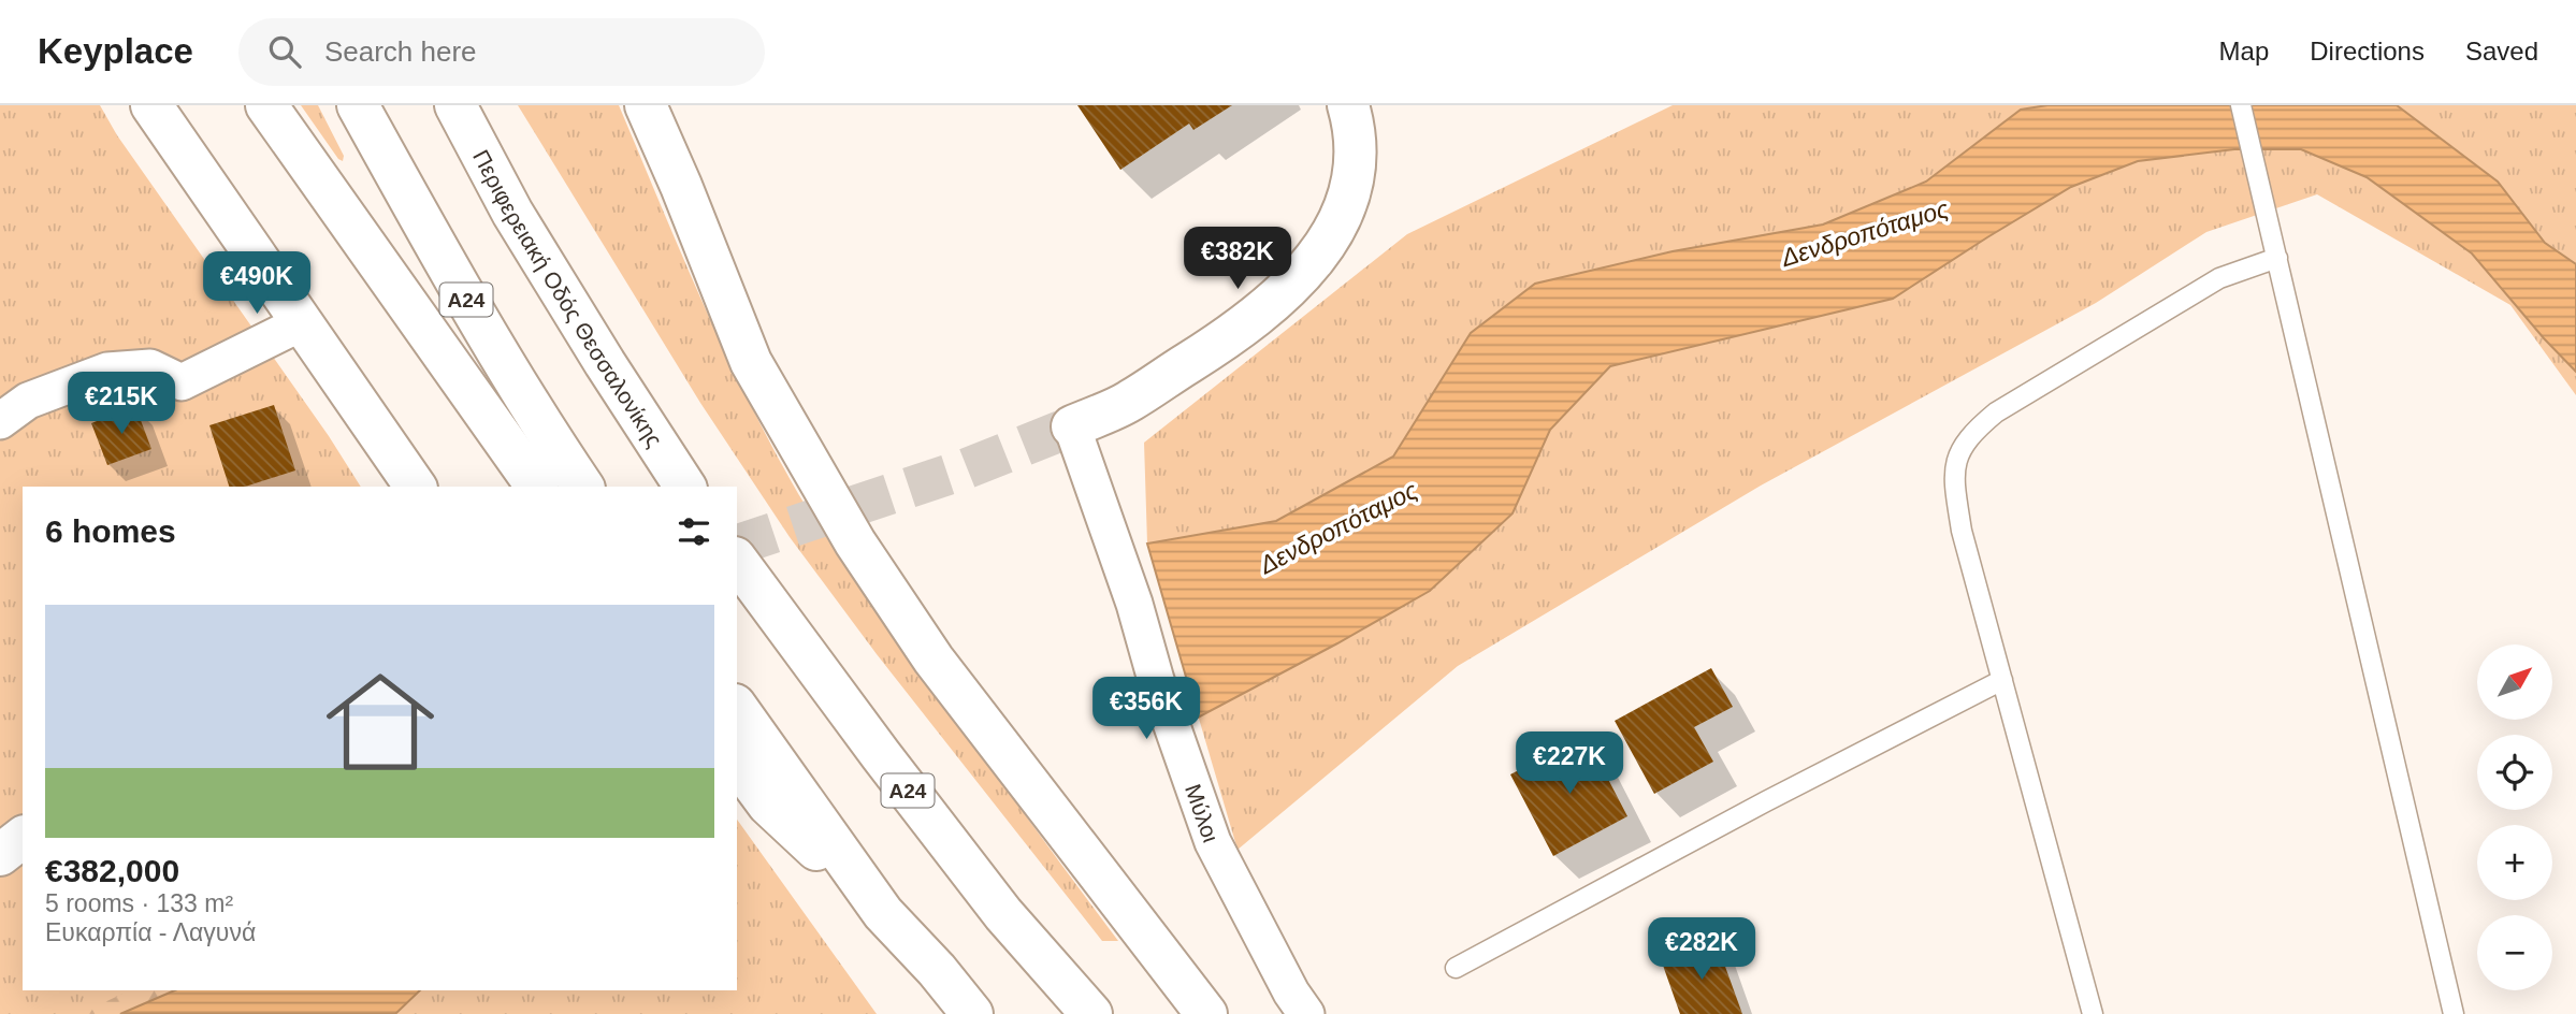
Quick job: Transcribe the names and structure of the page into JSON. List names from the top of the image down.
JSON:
{
  "streets": {
    "main road": ["Περιφερειακή Οδός Θεσσαλονίκης", "Α24"],
    "street": ["Μύλοι"]
  },
  "water": ["Δενδροπόταμος"],
  "north": "top right",
  "page": {
    "header": "Keyplace",
    "search": "Search here",
    "nav": ["Map", "Directions", "Saved"],
    "price": [
      "€382K",
      "€490K",
      "€215K",
      "€356K",
      "€227K",
      "€282K"
    ],
    "heading": "6 homes",
    "list": [
      {
        "name": "€382,000",
        "note": "5 rooms · 133 m² · Ευκαρπία - Λαγυνά"
      }
    ],
    "map_buttons": ["+", "−"]
  }
}
